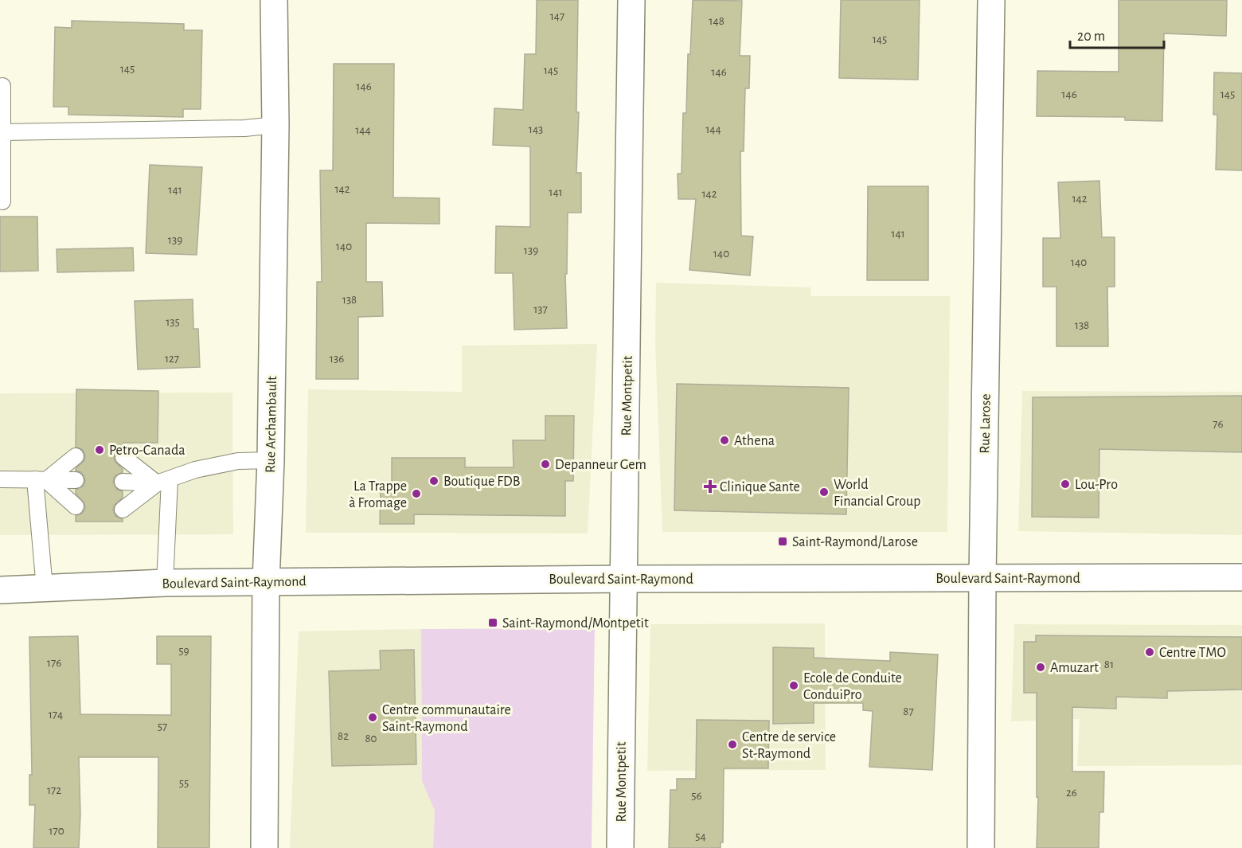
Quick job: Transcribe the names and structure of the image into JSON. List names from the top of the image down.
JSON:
{
  "streets": {
    "street": [
      "Rue Montpetit",
      "Rue Larose",
      "Rue Archambault",
      "Boulevard Saint-Raymond"
    ]
  },
  "crossings": [
    ["Rue Montpetit", "Boulevard Saint-Raymond"],
    ["Rue Larose", "Boulevard Saint-Raymond"],
    ["Rue Archambault", "Boulevard Saint-Raymond"]
  ],
  "places": {
    "other": [
      "Athena",
      "Petro-Canada",
      "Depanneur Gem",
      "Boutique FDB",
      "Lou-Pro",
      "World Financial Group",
      "La Trappe à Fromage",
      "Centre TMO",
      "Amuzart",
      "Ecole de Conduite ConduiPro",
      "Centre communautaire Saint-Raymond",
      "Centre de service St-Raymond"
    ],
    "health": ["Clinique Sante"],
    "transit": ["Saint-Raymond/Larose", "Saint-Raymond/Montpetit"]
  },
  "house_numbers": [
    "147",
    "148",
    "145",
    "145",
    "145",
    "146",
    "146",
    "146",
    "145",
    "143",
    "144",
    "144",
    "142",
    "141",
    "141",
    "142",
    "142",
    "141",
    "139",
    "140",
    "139",
    "140",
    "140",
    "138",
    "137",
    "135",
    "138",
    "127",
    "136",
    "76",
    "59",
    "176",
    "81",
    "87",
    "174",
    "57",
    "82",
    "80",
    "55",
    "172",
    "26",
    "56",
    "170",
    "54"
  ],
  "scale_bar": "20 m"
}
